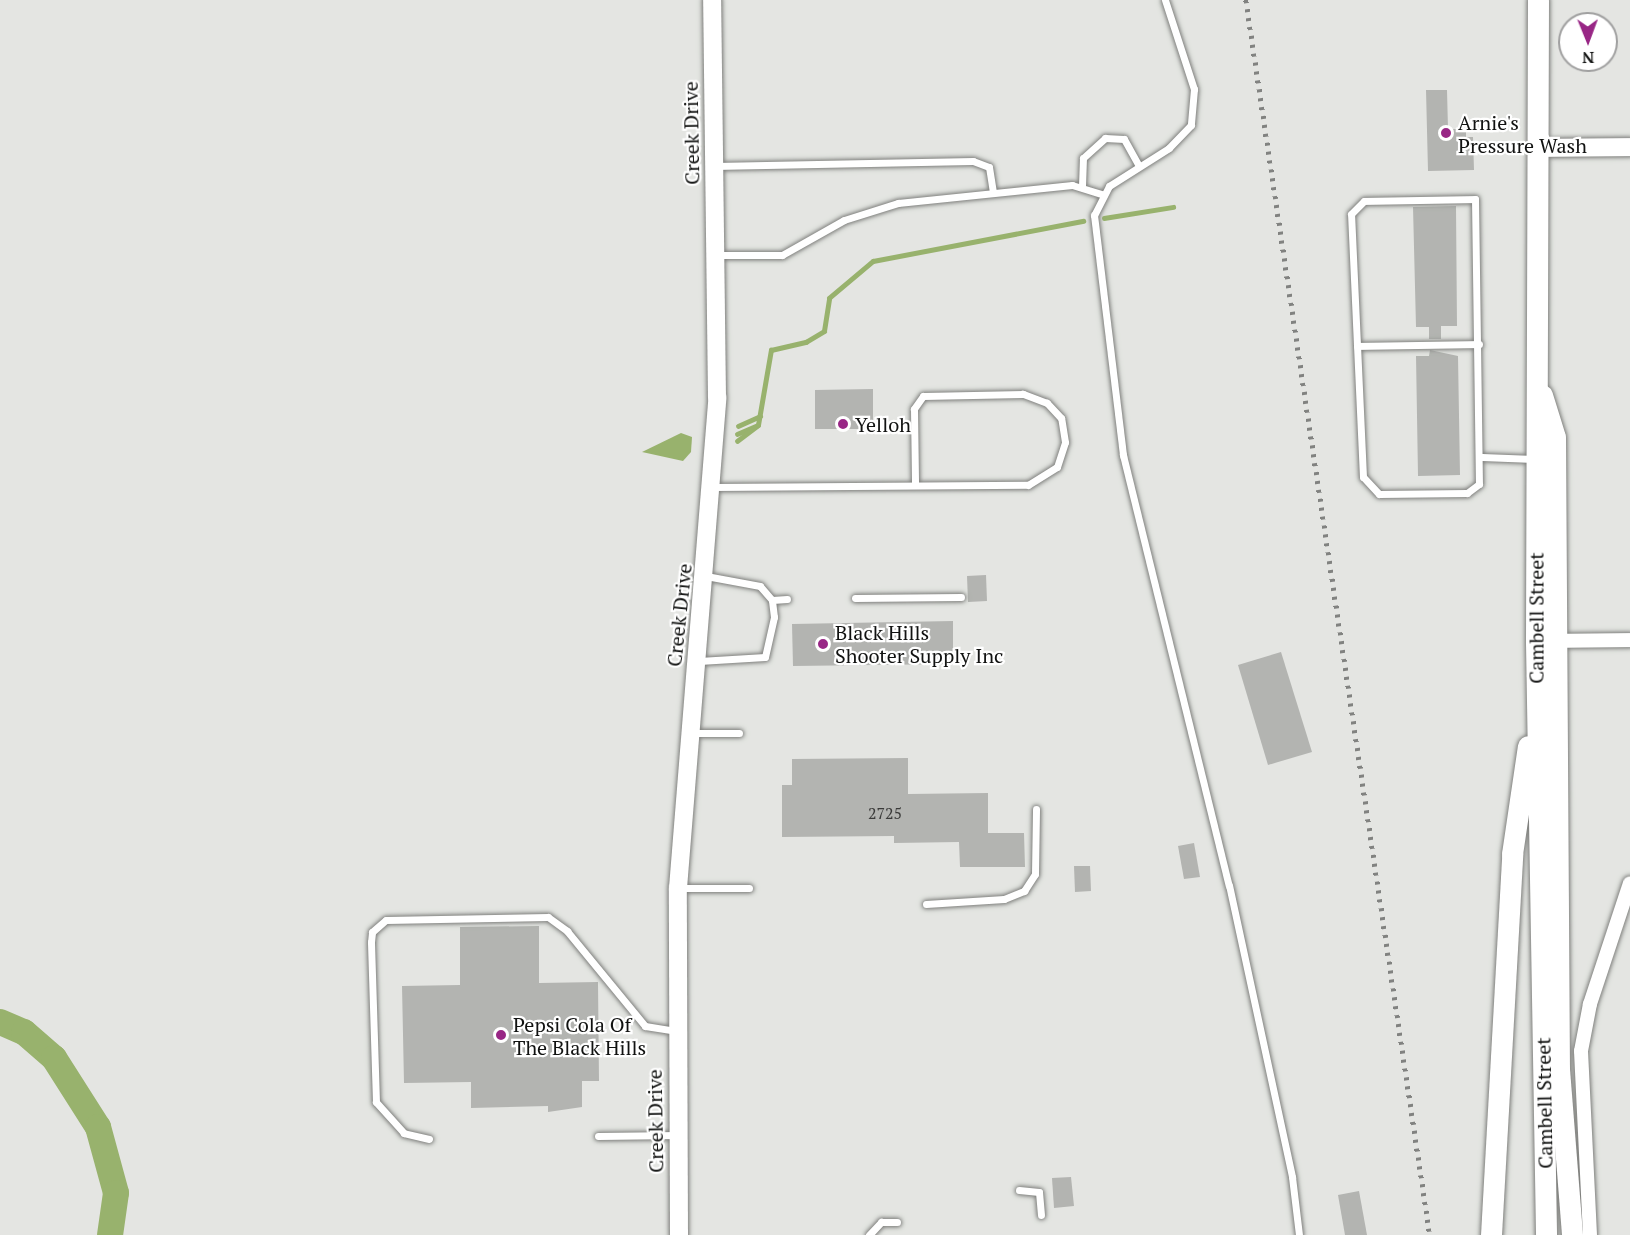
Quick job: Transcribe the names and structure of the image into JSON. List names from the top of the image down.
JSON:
{
  "streets": {
    "main road": ["Cambell Street"],
    "street": ["Creek Drive"]
  },
  "places": [
    "Arnie's Pressure Wash",
    "Yelloh",
    "Black Hills Shooter Supply Inc",
    "Pepsi Cola Of The Black Hills"
  ],
  "house_numbers": ["2725"],
  "north": "bottom"
}
